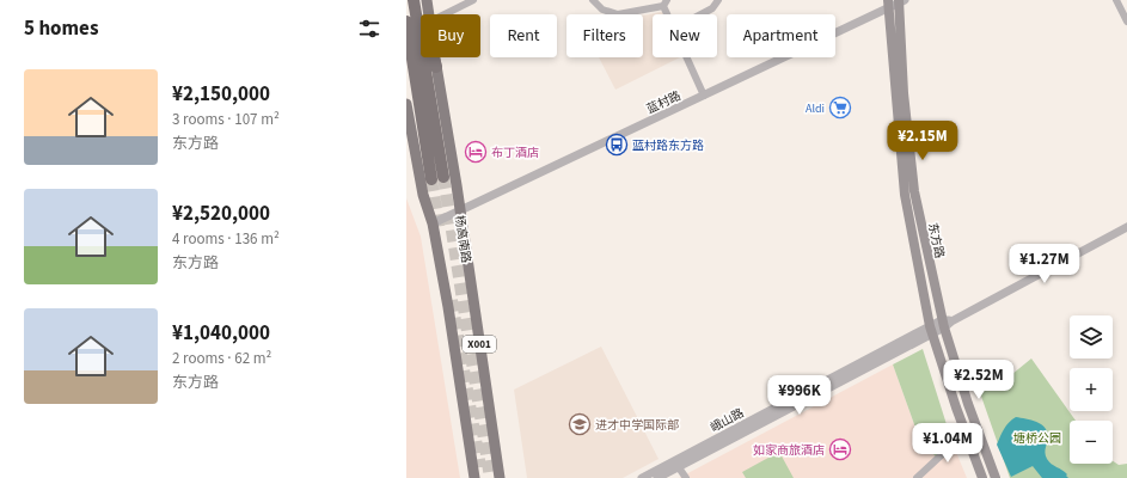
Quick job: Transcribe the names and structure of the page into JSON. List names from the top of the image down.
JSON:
{
  "streets": {
    "main road": ["杨高南路", "东方路", "X001"],
    "street": ["蓝村路", "峨山路"]
  },
  "crossings": [
    ["蓝村路", "杨高南路"],
    ["蓝村路", "东方路"],
    ["蓝村路", "X001"],
    ["东方路", "峨山路"]
  ],
  "parks": ["塘桥公园"],
  "places": {
    "supermarket": ["Aldi"],
    "bus stop": ["蓝村路东方路"],
    "hotel": ["布丁酒店", "如家商旅酒店"],
    "school or university": ["进才中学国际部"]
  },
  "page": {
    "heading": "5 homes",
    "chip": [
      "Buy",
      "Rent",
      "Filters",
      "New",
      "Apartment"
    ],
    "list": [
      {
        "name": "¥2,150,000",
        "note": "3 rooms · 107 m² · 东方路"
      },
      {
        "name": "¥2,520,000",
        "note": "4 rooms · 136 m² · 东方路"
      },
      {
        "name": "¥1,040,000",
        "note": "2 rooms · 62 m² · 东方路"
      }
    ],
    "price": [
      "¥2.15M",
      "¥1.27M",
      "¥2.52M",
      "¥996K",
      "¥1.04M"
    ],
    "map_buttons": ["+", "−"]
  }
}
